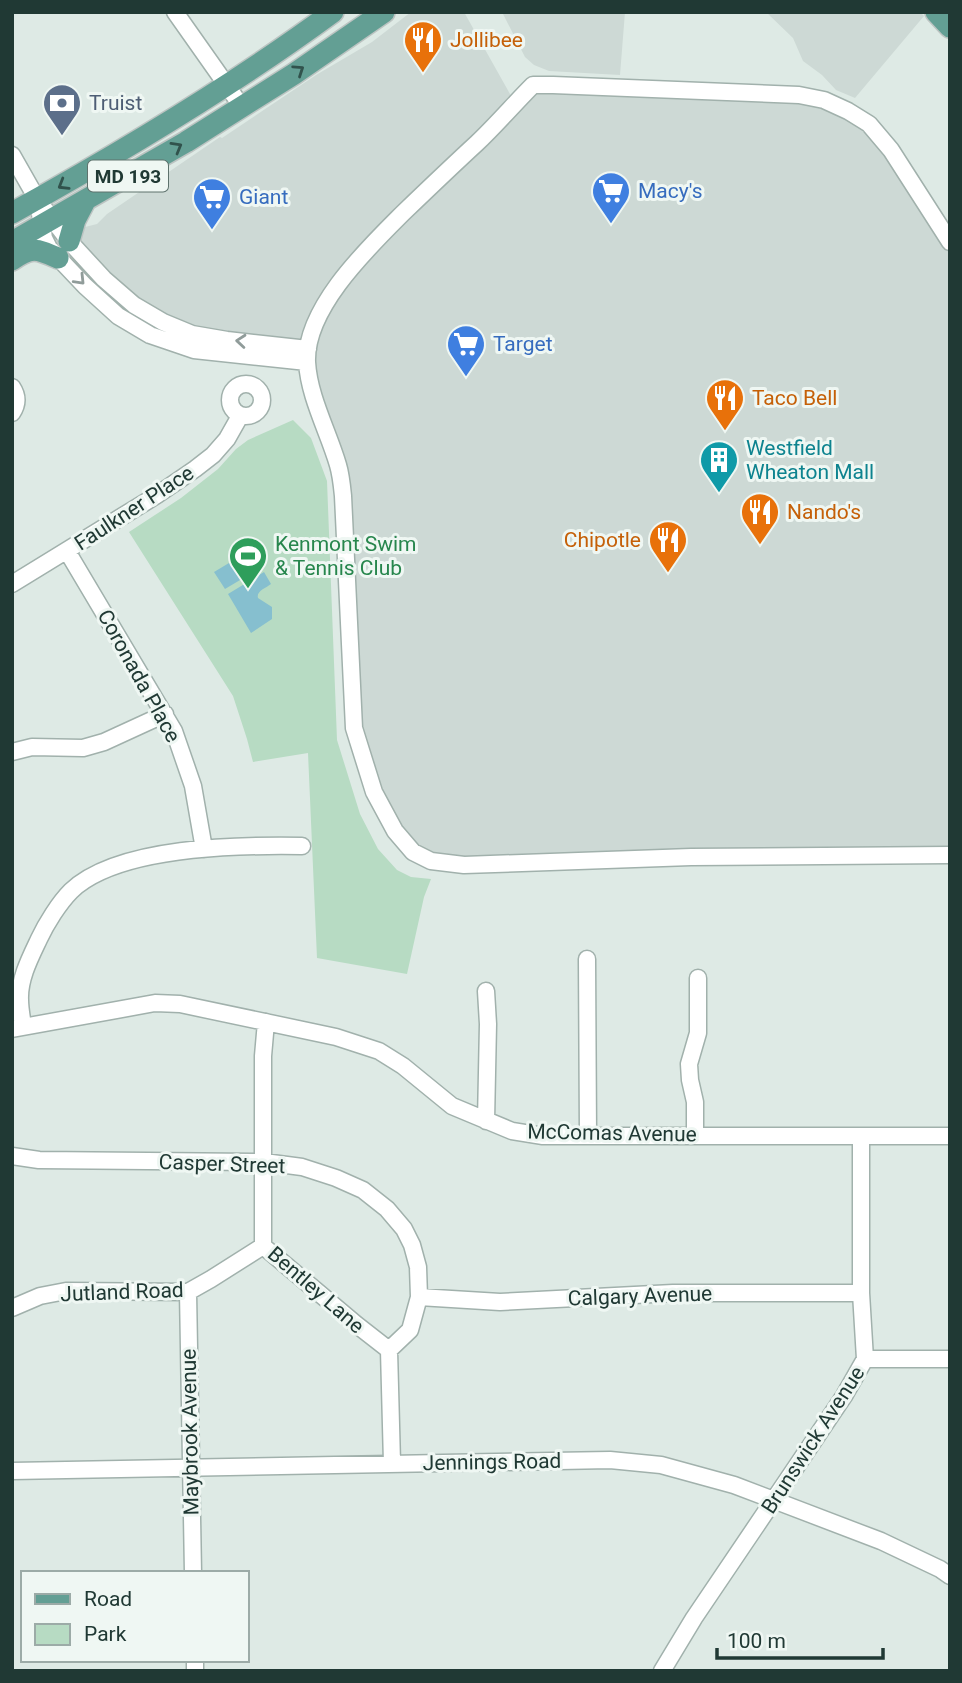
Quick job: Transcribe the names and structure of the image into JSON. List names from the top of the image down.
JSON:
{
  "streets": {
    "main road": ["MD 193"],
    "street": [
      "Faulkner Place",
      "Coronada Place",
      "McComas Avenue",
      "Casper Street",
      "Bentley Lane",
      "Jutland Road",
      "Calgary Avenue",
      "Maybrook Avenue",
      "Brunswick Avenue",
      "Jennings Road"
    ]
  },
  "crossings": [
    ["Faulkner Place", "Coronada Place"],
    ["McComas Avenue", "Bentley Lane"],
    ["McComas Avenue", "Brunswick Avenue"],
    ["Casper Street", "Bentley Lane"],
    ["Casper Street", "Calgary Avenue"],
    ["Bentley Lane", "Jutland Road"],
    ["Jutland Road", "Maybrook Avenue"],
    ["Calgary Avenue", "Brunswick Avenue"],
    ["Maybrook Avenue", "Jennings Road"],
    ["Brunswick Avenue", "Jennings Road"]
  ],
  "places": {
    "restaurant": [
      "Jollibee",
      "Taco Bell",
      "Nando's",
      "Chipotle"
    ],
    "bank": ["Truist"],
    "supermarket": ["Macy's", "Giant", "Target"],
    "building": ["Westfield Wheaton Mall"],
    "sports": ["Kenmont Swim & Tennis Club"]
  },
  "legend": ["Road", "Park"],
  "scale_bar": "100 m"
}
